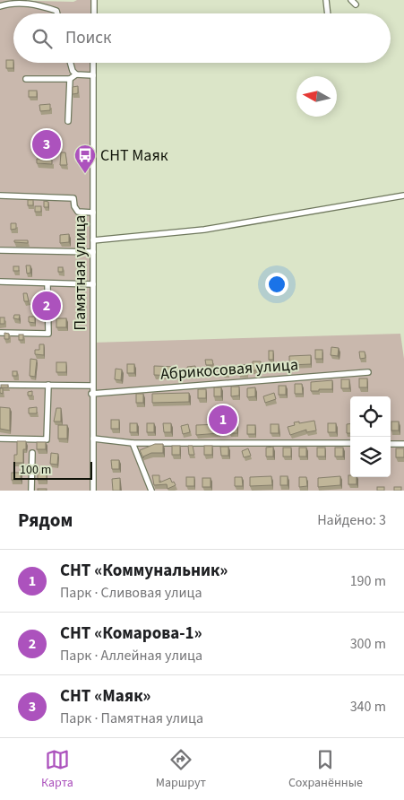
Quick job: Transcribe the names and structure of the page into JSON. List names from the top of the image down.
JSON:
{
  "streets": {
    "street": ["Памятная улица", "Абрикосовая улица"]
  },
  "crossings": [
    ["Памятная улица", "Абрикосовая улица"]
  ],
  "places": {
    "bus stop": ["СНТ Маяк"]
  },
  "scale_bar": "100 m",
  "north": "left",
  "page": {
    "search": "Поиск",
    "pins": ["3", "2", "1"],
    "scale": "100 m",
    "heading": ["Рядом", "Найдено: 3"],
    "list": [
      {
        "mark": "1",
        "name": "СНТ «Коммунальник»",
        "note": "Парк · Сливовая улица",
        "value": "190 m"
      },
      {
        "mark": "2",
        "name": "СНТ «Комарова-1»",
        "note": "Парк · Аллейная улица",
        "value": "300 m"
      },
      {
        "mark": "3",
        "name": "СНТ «Маяк»",
        "note": "Парк · Памятная улица",
        "value": "340 m"
      }
    ],
    "nav": ["Карта", "Маршрут", "Сохранённые"]
  }
}
